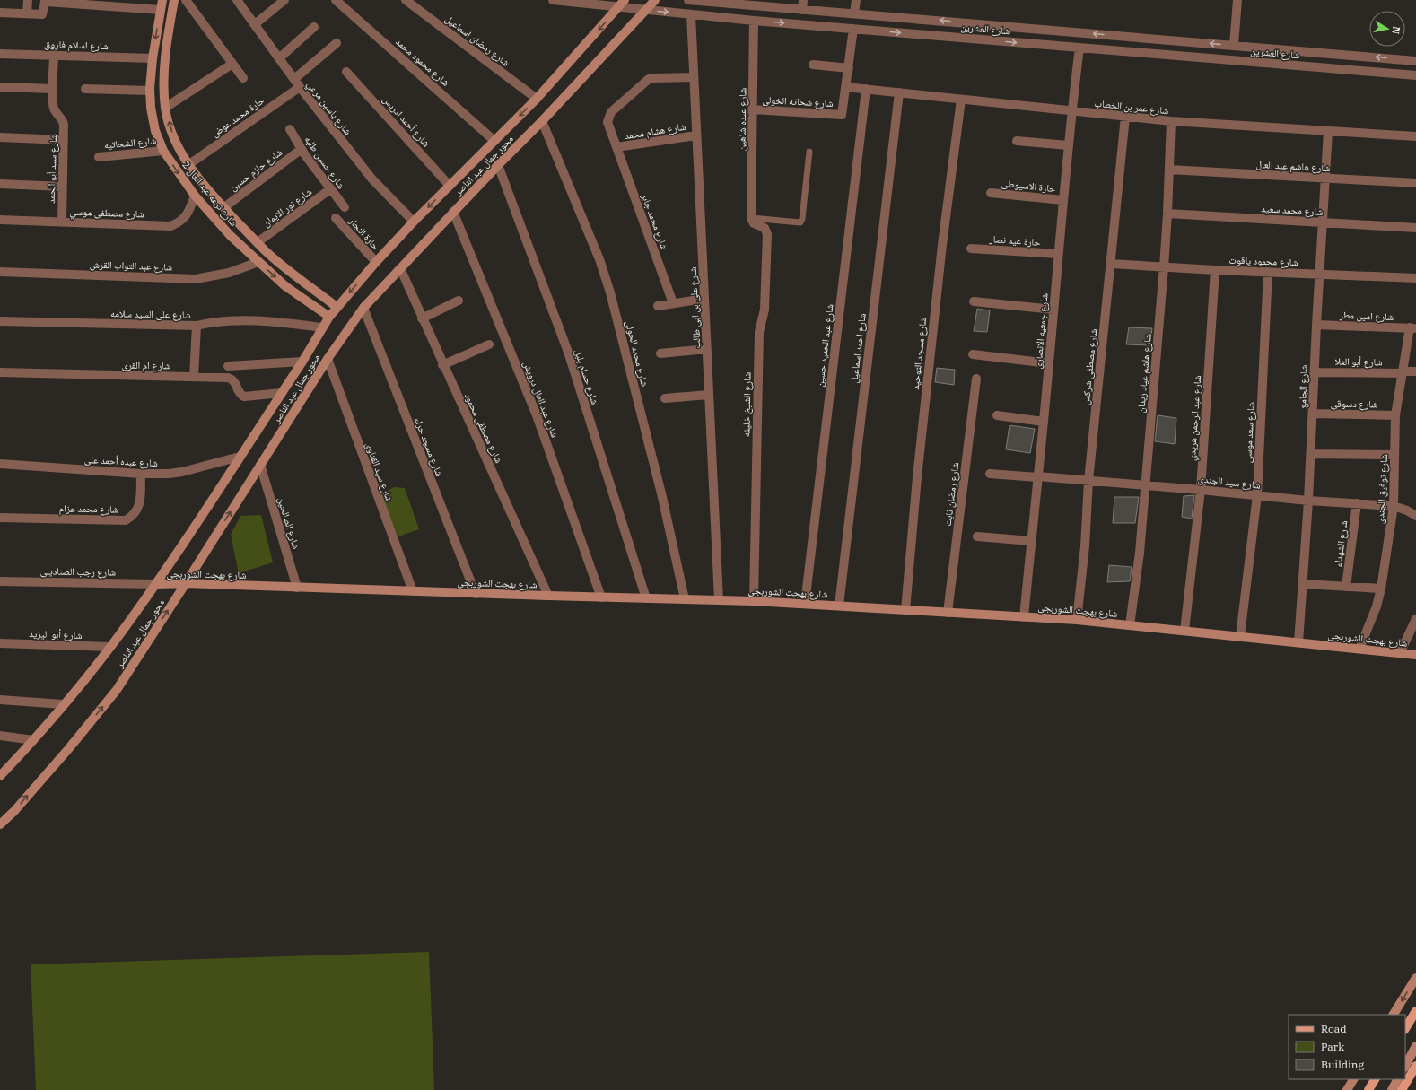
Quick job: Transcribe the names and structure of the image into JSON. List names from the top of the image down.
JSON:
{
  "streets": {
    "street": [
      "شارع العشرين",
      "شارع رمضان اسماعيل",
      "شارع اسلام فاروق",
      "شارع محمود محمد",
      "شارع شحاته الخولى",
      "شارع عمر بن الخطاب",
      "شارع ياسين مرعي",
      "حارة محمد عوض",
      "شارع عبده شاهين",
      "شارع أحمد ادريس",
      "شارع هشام محمد",
      "شارع الشحاتيه",
      "شارع حسين طلبه",
      "محور جمال عبد الناصر",
      "شارع هاشم عبد العال",
      "شارع سيد أبو الحمد",
      "شارع حازم حسين",
      "حارة الاسيوطى",
      "شارع ترعه عبد العال 2",
      "شارع نور الايمان",
      "شارع محمد سعيد",
      "شارع مصطفى موسي",
      "شارع محمد جابر",
      "حارة النجار",
      "حارة عيد نصار",
      "شارع محمود ياقوت",
      "شارع عبد التواب القرش",
      "شارع على بن ابى طالب",
      "شارع على السيد سلامه",
      "شارع امين مطر",
      "شارع جمعيه الانصارى",
      "شارع عبد الحميد حسين",
      "شارع احمد اسماعيل",
      "شارع محمد الخولى",
      "شارع مسجد التوحيد",
      "شارع أبو العلا",
      "شارع ام القرى",
      "شارع مصطفى شركس",
      "شارع هاشم عياد زيدان",
      "شارع حسام بلبل",
      "شارع الجامع",
      "شارع عبد العال درويش",
      "شارع دسوقى",
      "شارع الشيخ خليفه",
      "شارع عبد الرحمن هريدي",
      "شارع مصطفى محمود",
      "شارع سعد موسى",
      "شارع مسجد حراء",
      "شارع عبده أحمد على",
      "شارع سيد القناوى",
      "شارع سيد الجندى",
      "شارع توفيق الجندى",
      "شارع رمضان ثابت",
      "شارع محمد عزام",
      "شارع الصالحين",
      "شارع الشهداء",
      "شارع رجب الصناديلى",
      "شارع بهجت الشوربجى",
      "شارع أبو اليزيد"
    ]
  },
  "crossings": [
    ["شارع العشرين", "شارع عبده شاهين"],
    ["شارع العشرين", "محور جمال عبد الناصر"],
    ["شارع العشرين", "شارع على بن ابى طالب"],
    ["شارع العشرين", "شارع جمعيه الانصارى"],
    ["شارع رمضان اسماعيل", "محور جمال عبد الناصر"],
    ["شارع اسلام فاروق", "شارع سيد أبو الحمد"],
    ["شارع اسلام فاروق", "شارع ترعه عبد العال 2"],
    ["شارع محمود محمد", "محور جمال عبد الناصر"],
    ["شارع شحاته الخولى", "شارع عمر بن الخطاب"],
    ["شارع شحاته الخولى", "شارع عبده شاهين"],
    ["شارع عمر بن الخطاب", "شارع جمعيه الانصارى"],
    ["شارع عمر بن الخطاب", "شارع عبد الحميد حسين"],
    ["شارع عمر بن الخطاب", "شارع احمد اسماعيل"],
    ["شارع عمر بن الخطاب", "شارع مسجد التوحيد"],
    ["شارع عمر بن الخطاب", "شارع مصطفى شركس"],
    ["شارع عمر بن الخطاب", "شارع هاشم عياد زيدان"],
    ["شارع عمر بن الخطاب", "شارع الجامع"],
    ["شارع ياسين مرعي", "حارة محمد عوض"],
    ["شارع ياسين مرعي", "محور جمال عبد الناصر"],
    ["حارة محمد عوض", "شارع ترعه عبد العال 2"],
    ["شارع عبده شاهين", "شارع الشيخ خليفه"],
    ["شارع أحمد ادريس", "محور جمال عبد الناصر"],
    ["شارع هشام محمد", "شارع محمد جابر"],
    ["شارع هشام محمد", "شارع على بن ابى طالب"],
    ["شارع الشحاتيه", "شارع ترعه عبد العال 2"],
    ["شارع حسين طلبه", "شارع حازم حسين"],
    ["شارع حسين طلبه", "شارع نور الايمان"],
    ["محور جمال عبد الناصر", "شارع ترعه عبد العال 2"],
    ["محور جمال عبد الناصر", "حارة النجار"],
    ["محور جمال عبد الناصر", "شارع على السيد سلامه"],
    ["محور جمال عبد الناصر", "شارع محمد الخولى"],
    ["محور جمال عبد الناصر", "شارع ام القرى"],
    ["محور جمال عبد الناصر", "شارع حسام بلبل"],
    ["محور جمال عبد الناصر", "شارع عبد العال درويش"],
    ["محور جمال عبد الناصر", "شارع مصطفى محمود"],
    ["محور جمال عبد الناصر", "شارع مسجد حراء"],
    ["محور جمال عبد الناصر", "شارع عبده أحمد على"],
    ["محور جمال عبد الناصر", "شارع سيد القناوى"],
    ["محور جمال عبد الناصر", "شارع الصالحين"],
    ["محور جمال عبد الناصر", "شارع رجب الصناديلى"],
    ["محور جمال عبد الناصر", "شارع بهجت الشوربجى"],
    ["محور جمال عبد الناصر", "شارع أبو اليزيد"],
    ["شارع هاشم عبد العال", "شارع هاشم عياد زيدان"],
    ["شارع هاشم عبد العال", "شارع الجامع"],
    ["شارع سيد أبو الحمد", "شارع مصطفى موسي"],
    ["شارع حازم حسين", "شارع ترعه عبد العال 2"],
    ["حارة الاسيوطى", "شارع جمعيه الانصارى"],
    ["شارع ترعه عبد العال 2", "شارع نور الايمان"],
    ["شارع ترعه عبد العال 2", "شارع مصطفى موسي"],
    ["شارع ترعه عبد العال 2", "شارع عبد التواب القرش"],
    ["شارع محمد سعيد", "شارع هاشم عياد زيدان"],
    ["شارع محمد سعيد", "شارع الجامع"],
    ["شارع محمد جابر", "شارع على بن ابى طالب"],
    ["حارة عيد نصار", "شارع جمعيه الانصارى"],
    ["شارع محمود ياقوت", "شارع مصطفى شركس"],
    ["شارع محمود ياقوت", "شارع هاشم عياد زيدان"],
    ["شارع محمود ياقوت", "شارع الجامع"],
    ["شارع محمود ياقوت", "شارع عبد الرحمن هريدي"],
    ["شارع محمود ياقوت", "شارع سعد موسى"],
    ["شارع على بن ابى طالب", "شارع بهجت الشوربجى"],
    ["شارع امين مطر", "شارع الجامع"],
    ["شارع امين مطر", "شارع توفيق الجندى"],
    ["شارع جمعيه الانصارى", "شارع سيد الجندى"],
    ["شارع جمعيه الانصارى", "شارع بهجت الشوربجى"],
    ["شارع عبد الحميد حسين", "شارع بهجت الشوربجى"],
    ["شارع احمد اسماعيل", "شارع بهجت الشوربجى"],
    ["شارع محمد الخولى", "شارع بهجت الشوربجى"],
    ["شارع مسجد التوحيد", "شارع بهجت الشوربجى"],
    ["شارع أبو العلا", "شارع الجامع"],
    ["شارع أبو العلا", "شارع توفيق الجندى"],
    ["شارع مصطفى شركس", "شارع سيد الجندى"],
    ["شارع مصطفى شركس", "شارع بهجت الشوربجى"],
    ["شارع هاشم عياد زيدان", "شارع سيد الجندى"],
    ["شارع هاشم عياد زيدان", "شارع بهجت الشوربجى"],
    ["شارع حسام بلبل", "شارع بهجت الشوربجى"],
    ["شارع الجامع", "شارع دسوقى"],
    ["شارع الجامع", "شارع سيد الجندى"],
    ["شارع الجامع", "شارع بهجت الشوربجى"],
    ["شارع عبد العال درويش", "شارع بهجت الشوربجى"],
    ["شارع دسوقى", "شارع توفيق الجندى"],
    ["شارع الشيخ خليفه", "شارع بهجت الشوربجى"],
    ["شارع عبد الرحمن هريدي", "شارع سيد الجندى"],
    ["شارع عبد الرحمن هريدي", "شارع بهجت الشوربجى"],
    ["شارع مصطفى محمود", "شارع بهجت الشوربجى"],
    ["شارع سعد موسى", "شارع سيد الجندى"],
    ["شارع سعد موسى", "شارع بهجت الشوربجى"],
    ["شارع مسجد حراء", "شارع بهجت الشوربجى"],
    ["شارع عبده أحمد على", "شارع محمد عزام"],
    ["شارع سيد القناوى", "شارع بهجت الشوربجى"],
    ["شارع سيد الجندى", "شارع توفيق الجندى"],
    ["شارع سيد الجندى", "شارع الشهداء"],
    ["شارع توفيق الجندى", "شارع بهجت الشوربجى"],
    ["شارع رمضان ثابت", "شارع بهجت الشوربجى"],
    ["شارع الصالحين", "شارع بهجت الشوربجى"],
    ["شارع رجب الصناديلى", "شارع بهجت الشوربجى"]
  ],
  "legend": ["Road", "Park", "Building"],
  "north": "right"
}
